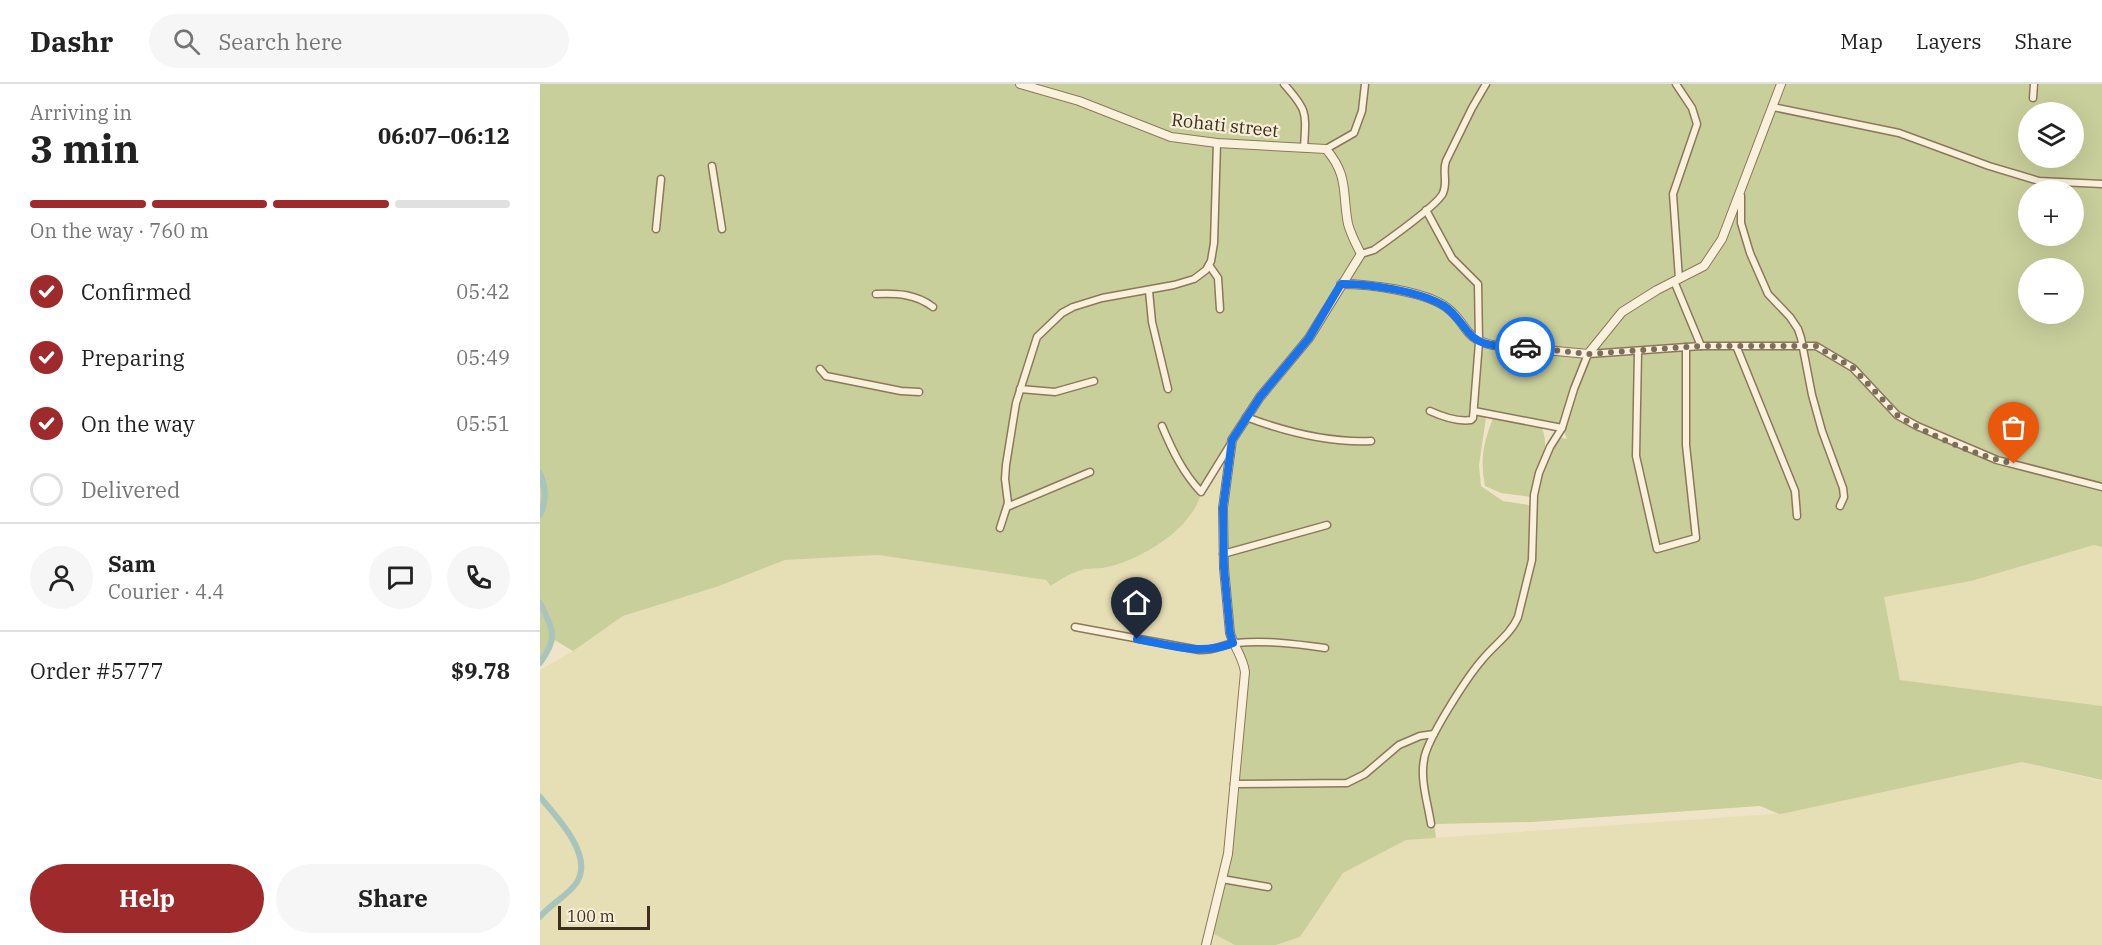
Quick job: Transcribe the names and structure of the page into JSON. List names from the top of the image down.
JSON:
{
  "streets": {
    "street": ["Rohati street"]
  },
  "scale_bar": "100 m",
  "page": {
    "header": "Dashr",
    "search": "Search here",
    "nav": ["Map", "Layers", "Share"],
    "heading": ["3 min", "Arriving in", "06:07–06:12"],
    "panel": [
      "Sam",
      "Courier · 4.4",
      "Order #5777",
      "$9.78"
    ],
    "map_buttons": ["+", "−"],
    "bar": "On the way · 760 m",
    "list": [
      ["Confirmed", "05:42"],
      ["Preparing", "05:49"],
      ["On the way", "05:51"],
      "Delivered"
    ],
    "buttons": ["Help", "Share"],
    "scale": "100 m"
  }
}
